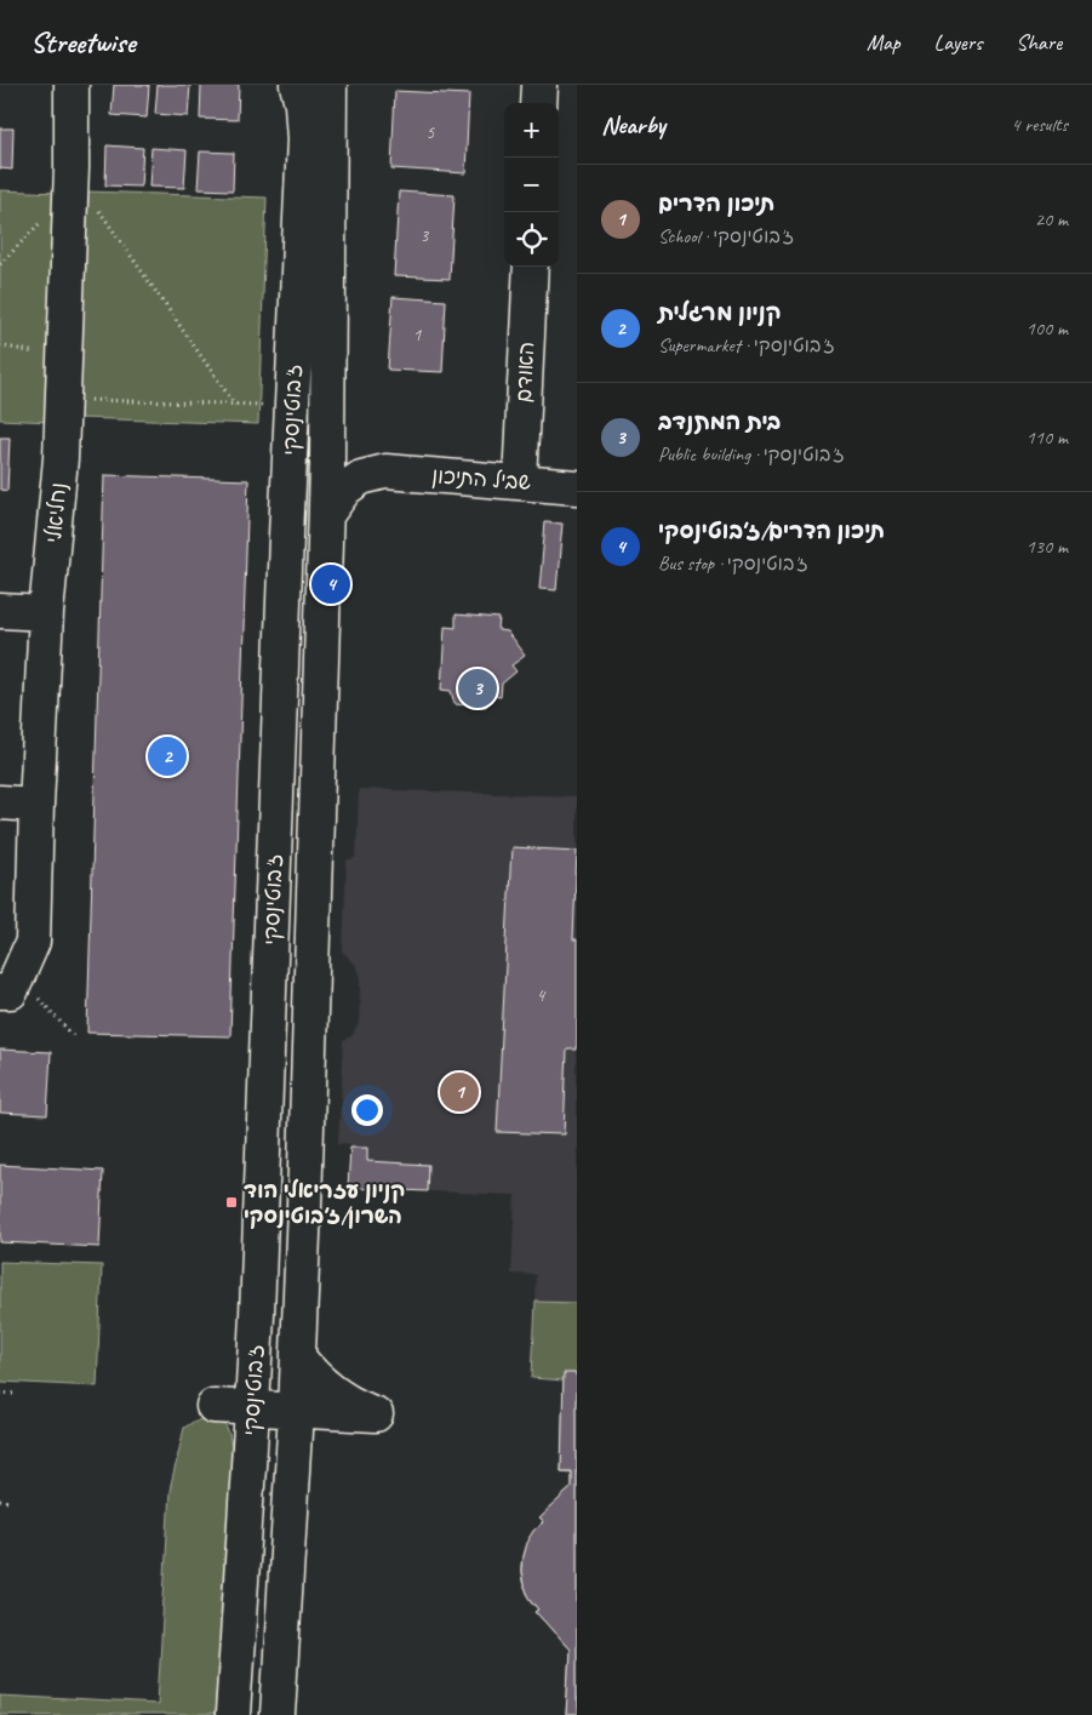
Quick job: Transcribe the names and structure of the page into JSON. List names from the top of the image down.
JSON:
{
  "streets": {
    "street": [
      "האודם",
      "ז'בוטינסקי",
      "שביל התיכון",
      "נחליאלי"
    ]
  },
  "crossings": [
    ["האודם", "שביל התיכון"],
    ["ז'בוטינסקי", "שביל התיכון"]
  ],
  "places": {
    "transit": ["קניון עזריאלי הוד השרון/ז׳בוטינסקי"]
  },
  "house_numbers": [
    "5",
    "3",
    "1",
    "4"
  ],
  "page": {
    "header": "Streetwise",
    "nav": ["Map", "Layers", "Share"],
    "heading": ["Nearby", "4 results"],
    "map_buttons": ["+", "−"],
    "list": [
      {
        "mark": "1",
        "name": "תיכון הדרים",
        "note": "School · ז'בוטינסקי",
        "value": "20 m"
      },
      {
        "mark": "2",
        "name": "קניון מרגלית",
        "note": "Supermarket · ז'בוטינסקי",
        "value": "100 m"
      },
      {
        "mark": "3",
        "name": "בית המתנדב",
        "note": "Public building · ז'בוטינסקי",
        "value": "110 m"
      },
      {
        "mark": "4",
        "name": "תיכון הדרים/ז׳בוטינסקי",
        "note": "Bus stop · ז'בוטינסקי",
        "value": "130 m"
      }
    ],
    "pins": [
      "4",
      "3",
      "2",
      "1"
    ]
  }
}
